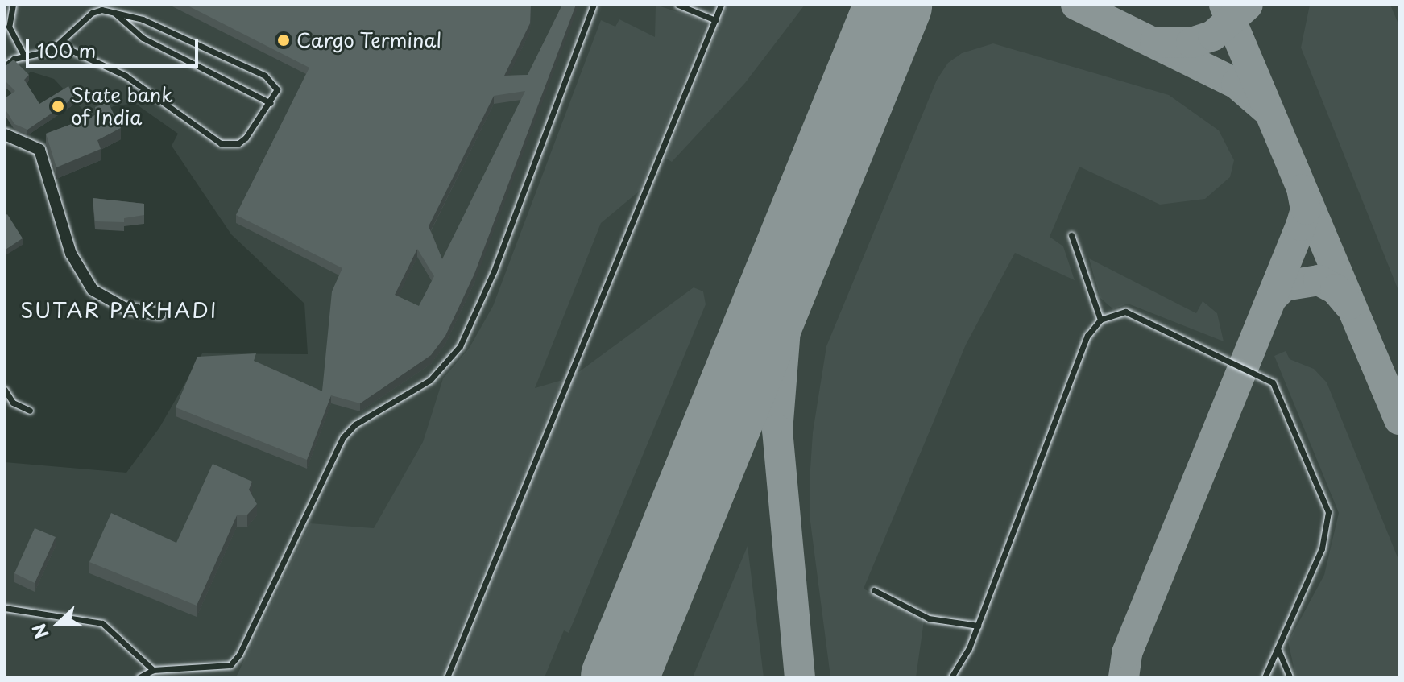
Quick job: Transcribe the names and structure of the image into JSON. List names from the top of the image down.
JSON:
{
  "districts": ["SUTAR PAKHADI"],
  "places": ["Cargo Terminal", "State bank of India"],
  "scale_bar": "100 m",
  "north": "left"
}
